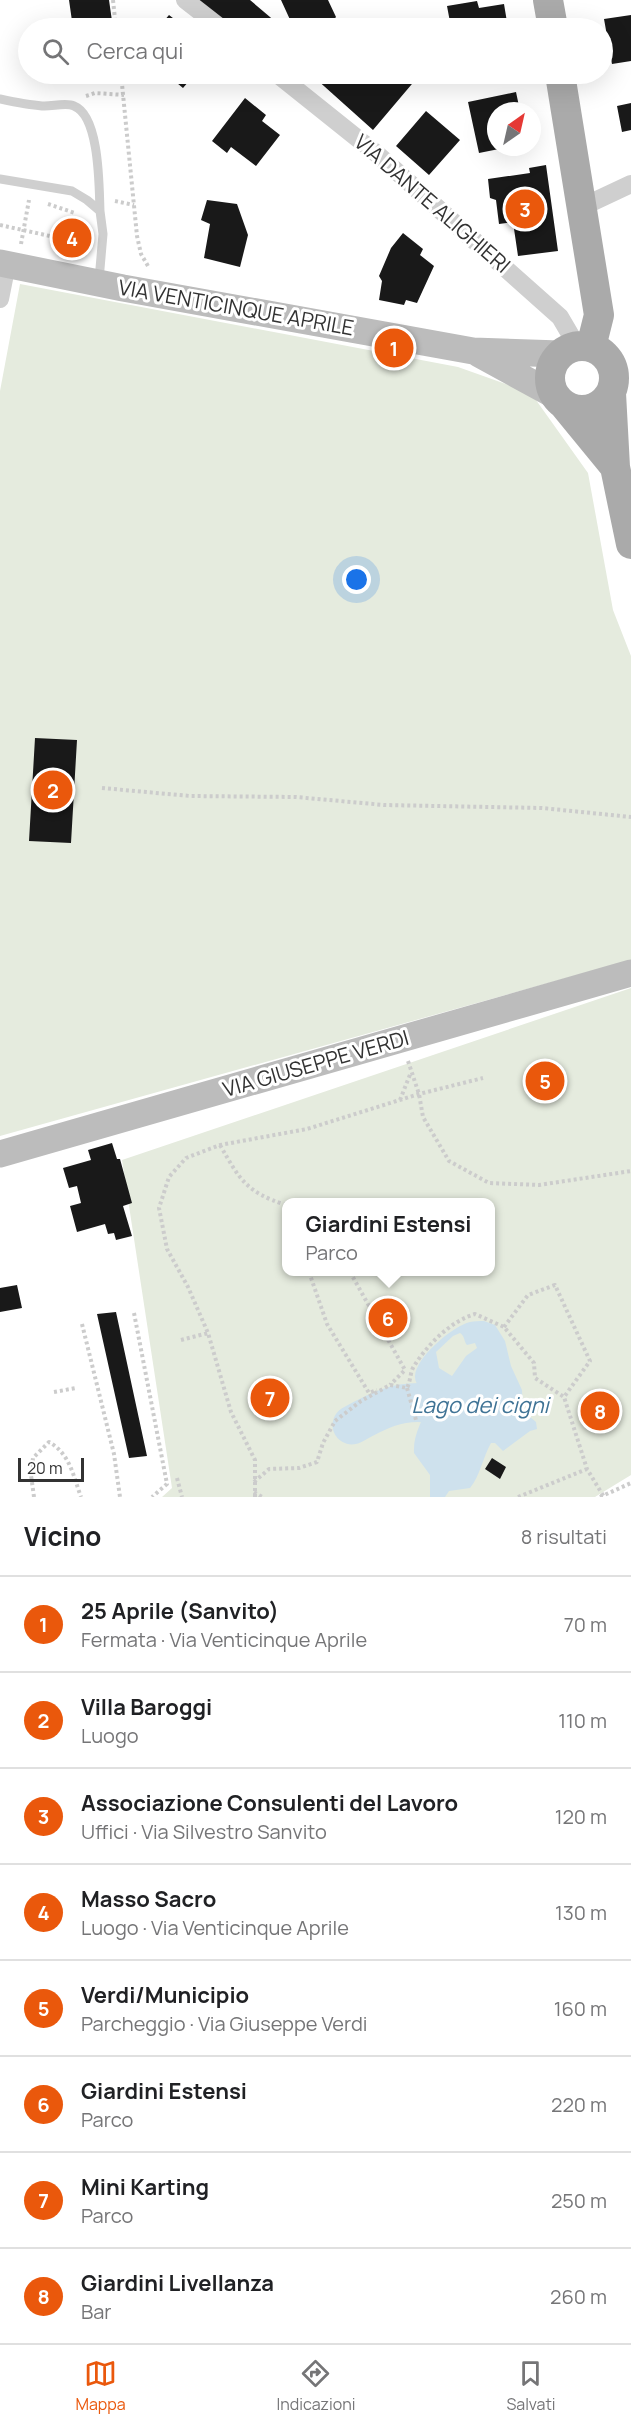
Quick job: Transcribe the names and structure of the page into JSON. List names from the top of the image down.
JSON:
{
  "streets": {
    "street": ["VIA DANTE ALIGHIERI", "VIA VENTICINQUE APRILE", "VIA GIUSEPPE VERDI"]
  },
  "crossings": [
    ["VIA DANTE ALIGHIERI", "VIA VENTICINQUE APRILE"]
  ],
  "water": ["Lago dei cigni"],
  "scale_bar": "20 m",
  "north": "top right",
  "page": {
    "search": "Cerca qui",
    "pins": [
      "3",
      "4",
      "1",
      "2",
      "5",
      "6",
      "7",
      "8"
    ],
    "popup": ["Giardini Estensi", "Parco"],
    "scale": "20 m",
    "heading": ["Vicino", "8 risultati"],
    "list": [
      {
        "mark": "1",
        "name": "25 Aprile (Sanvito)",
        "note": "Fermata · Via Venticinque Aprile",
        "value": "70 m"
      },
      {
        "mark": "2",
        "name": "Villa Baroggi",
        "note": "Luogo",
        "value": "110 m"
      },
      {
        "mark": "3",
        "name": "Associazione Consulenti del Lavoro",
        "note": "Uffici · Via Silvestro Sanvito",
        "value": "120 m"
      },
      {
        "mark": "4",
        "name": "Masso Sacro",
        "note": "Luogo · Via Venticinque Aprile",
        "value": "130 m"
      },
      {
        "mark": "5",
        "name": "Verdi/Municipio",
        "note": "Parcheggio · Via Giuseppe Verdi",
        "value": "160 m"
      },
      {
        "mark": "6",
        "name": "Giardini Estensi",
        "note": "Parco",
        "value": "220 m"
      },
      {
        "mark": "7",
        "name": "Mini Karting",
        "note": "Parco",
        "value": "250 m"
      },
      {
        "mark": "8",
        "name": "Giardini Livellanza",
        "note": "Bar",
        "value": "260 m"
      }
    ],
    "nav": ["Mappa", "Indicazioni", "Salvati"]
  }
}
